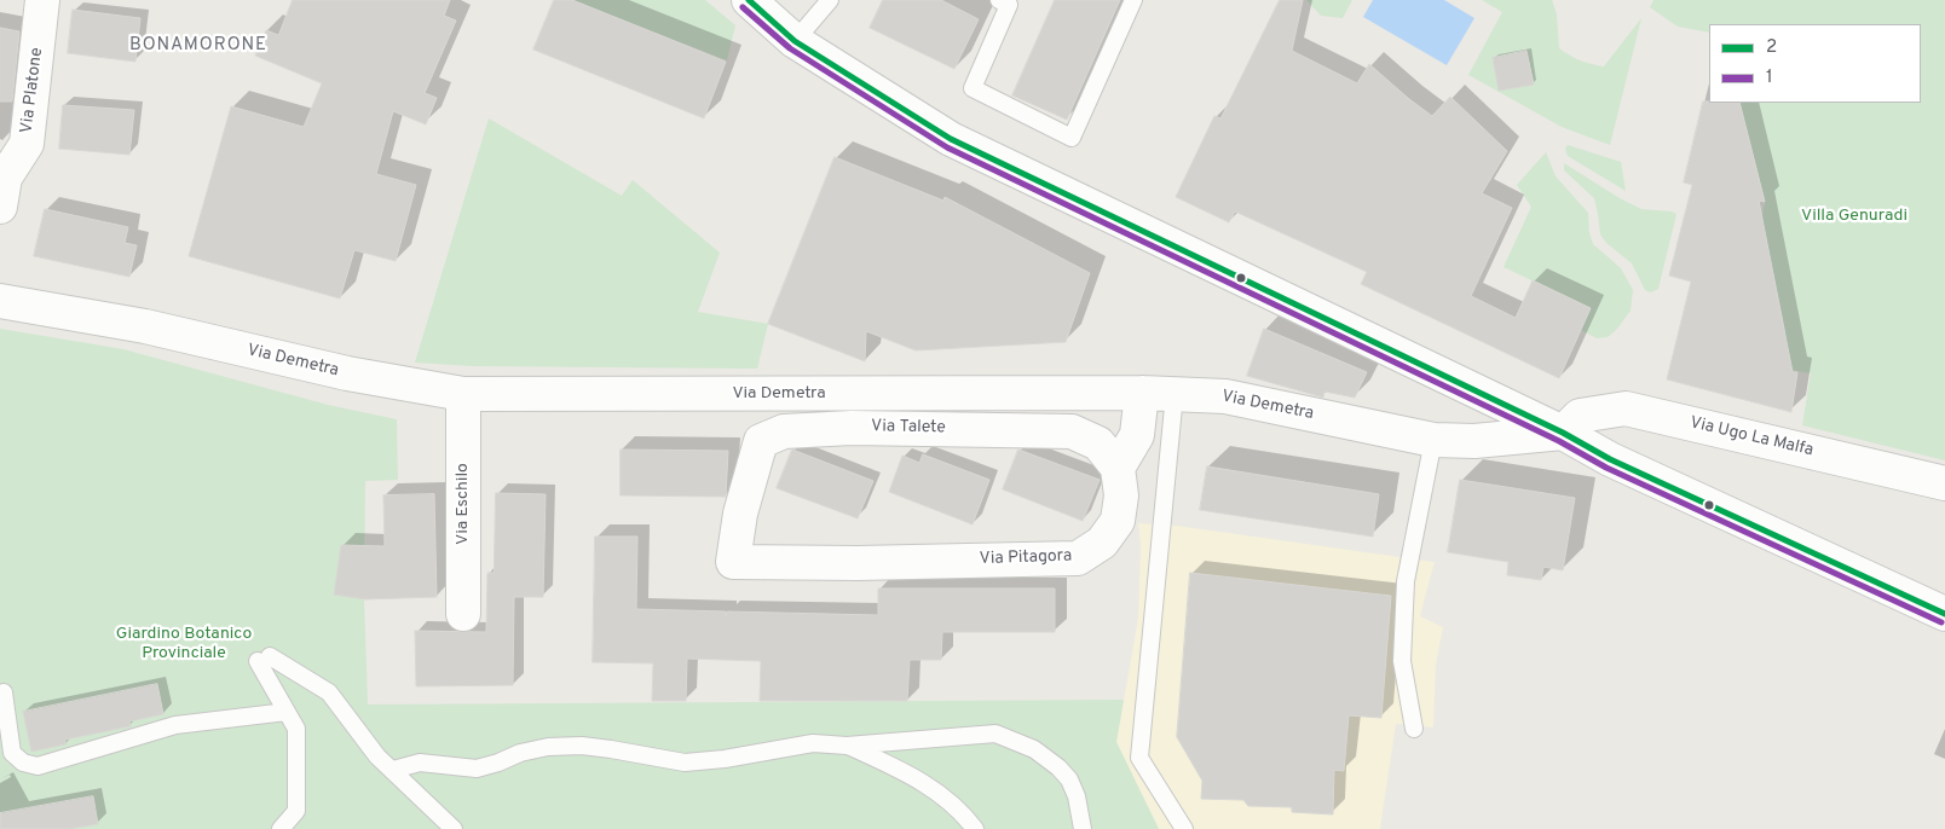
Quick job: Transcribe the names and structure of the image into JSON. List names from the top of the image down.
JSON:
{
  "streets": {
    "street": [
      "Via Platone",
      "Via Demetra",
      "Via Talete",
      "Via Ugo La Malfa",
      "Via Eschilo",
      "Via Pitagora"
    ]
  },
  "crossings": [
    ["Via Demetra", "Via Ugo La Malfa"],
    ["Via Demetra", "Via Eschilo"],
    ["Via Talete", "Via Pitagora"]
  ],
  "districts": ["BONAMORONE"],
  "parks": ["Villa Genuradi", "Giardino Botanico Provinciale"],
  "lines": ["transit line 2", "transit line 1"],
  "legend": ["2", "1"]
}
